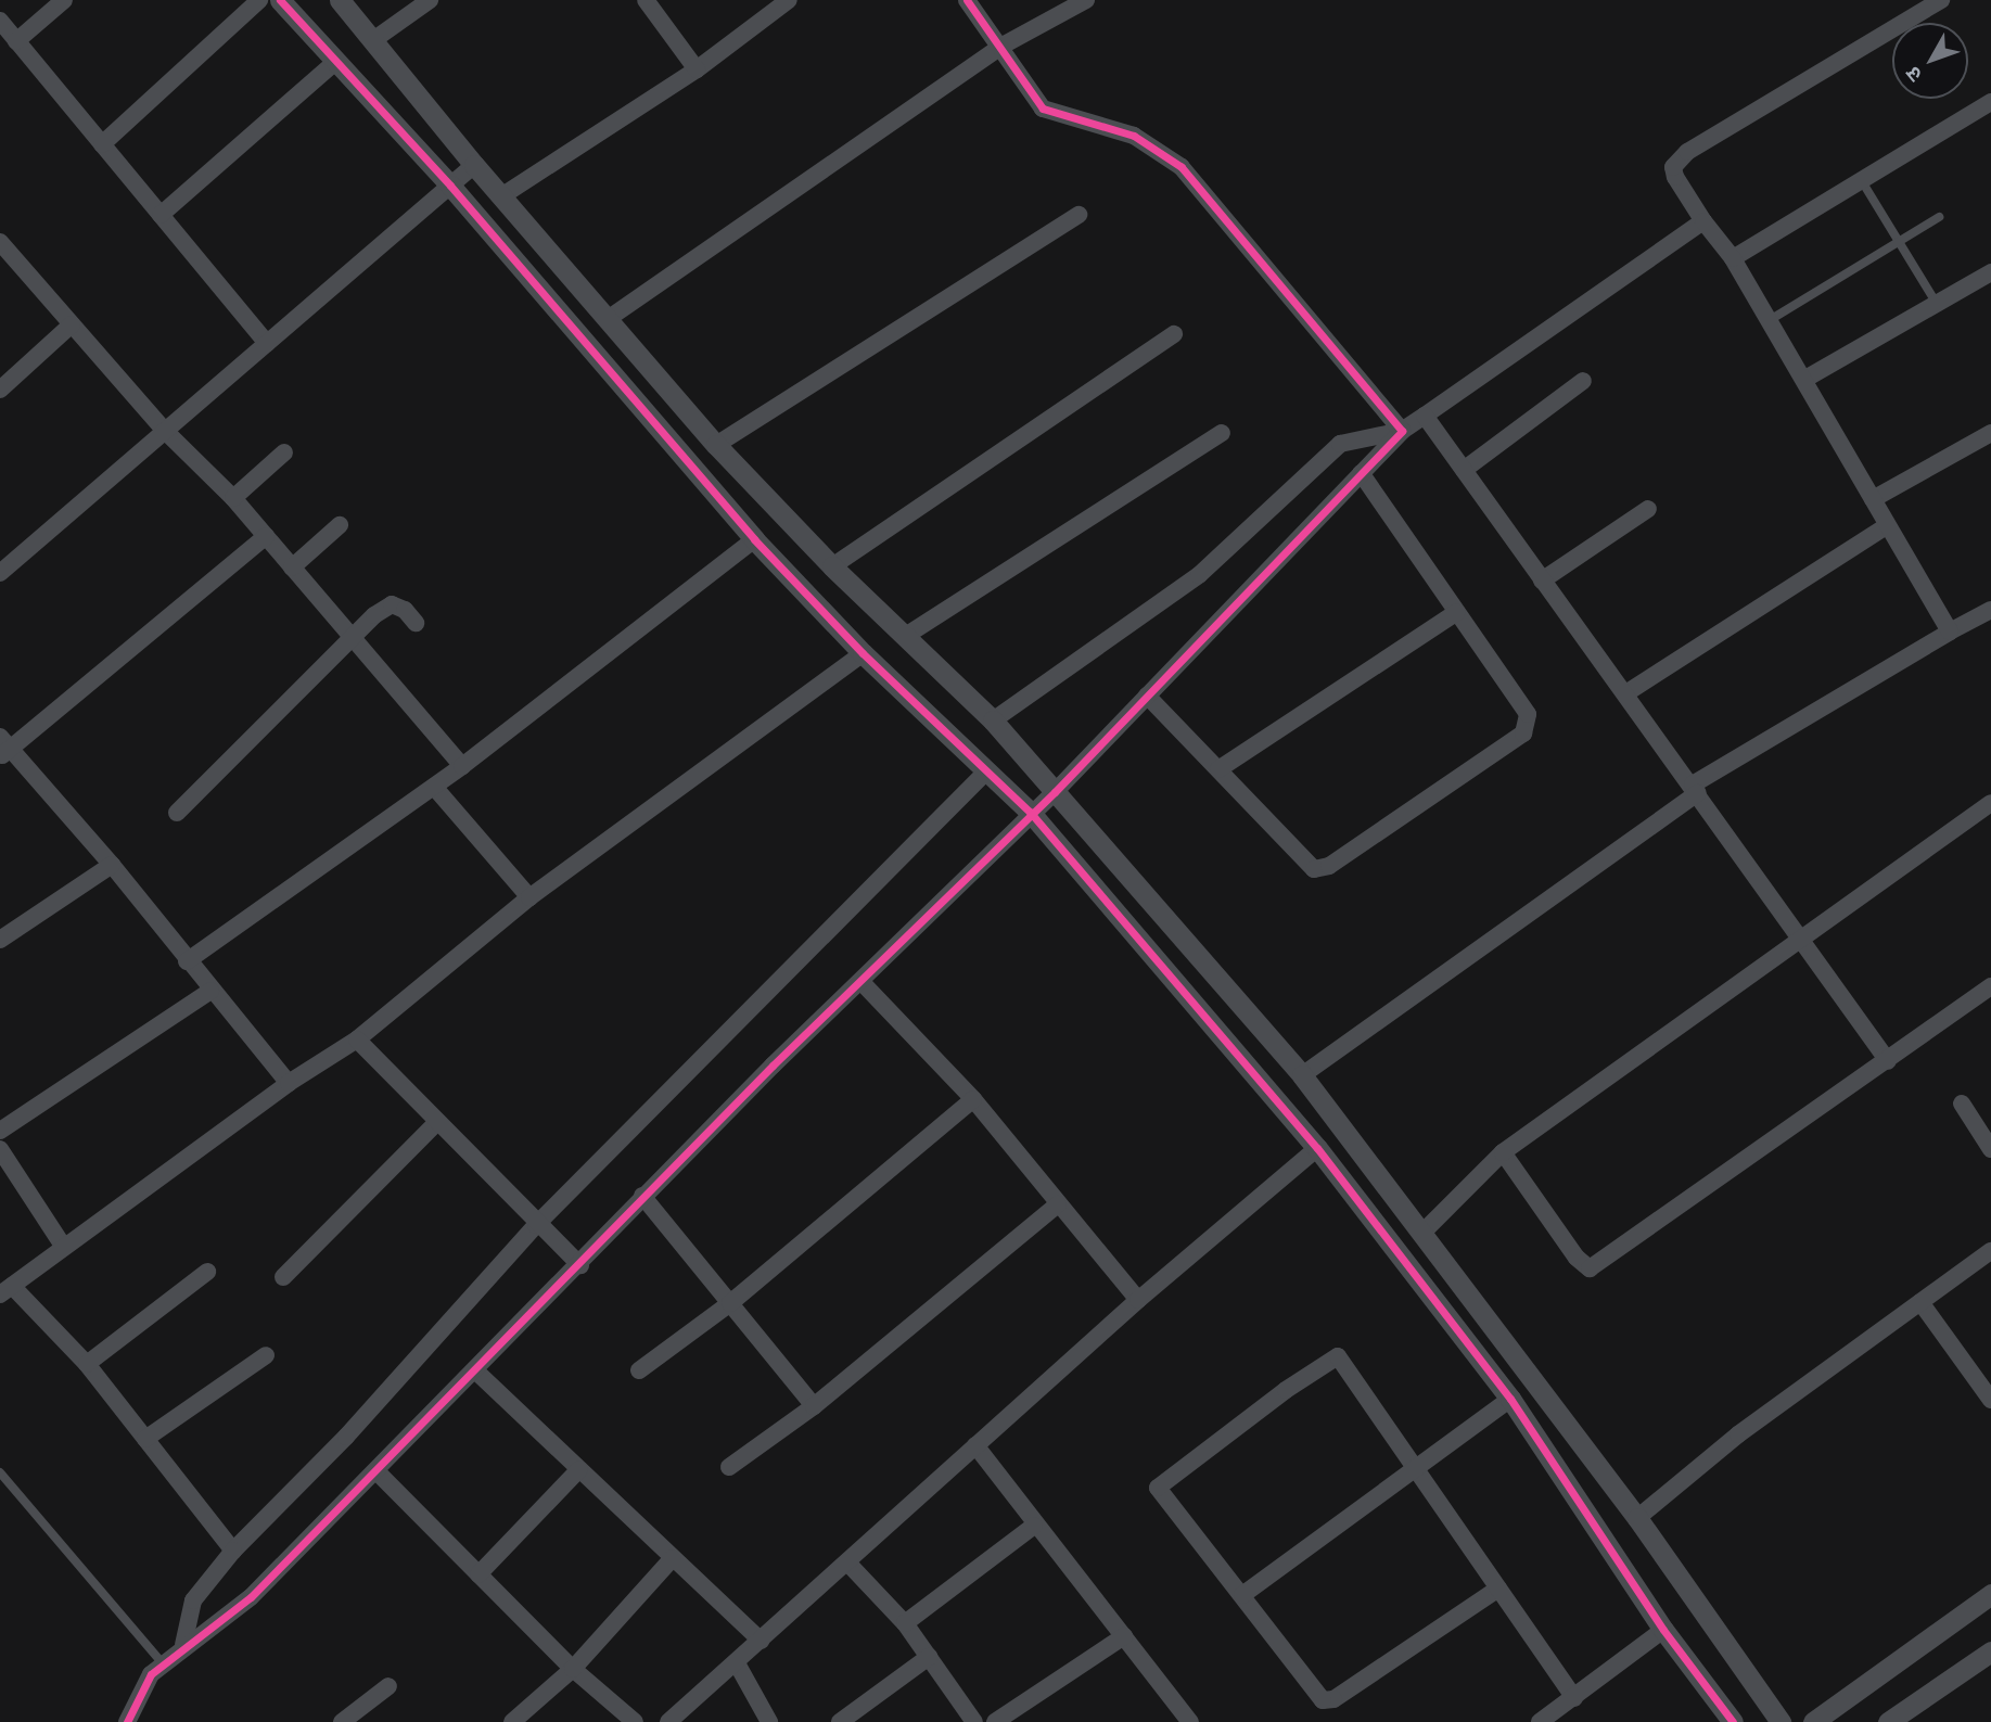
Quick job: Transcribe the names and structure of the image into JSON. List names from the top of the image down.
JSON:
{
  "north": "bottom left"
}
